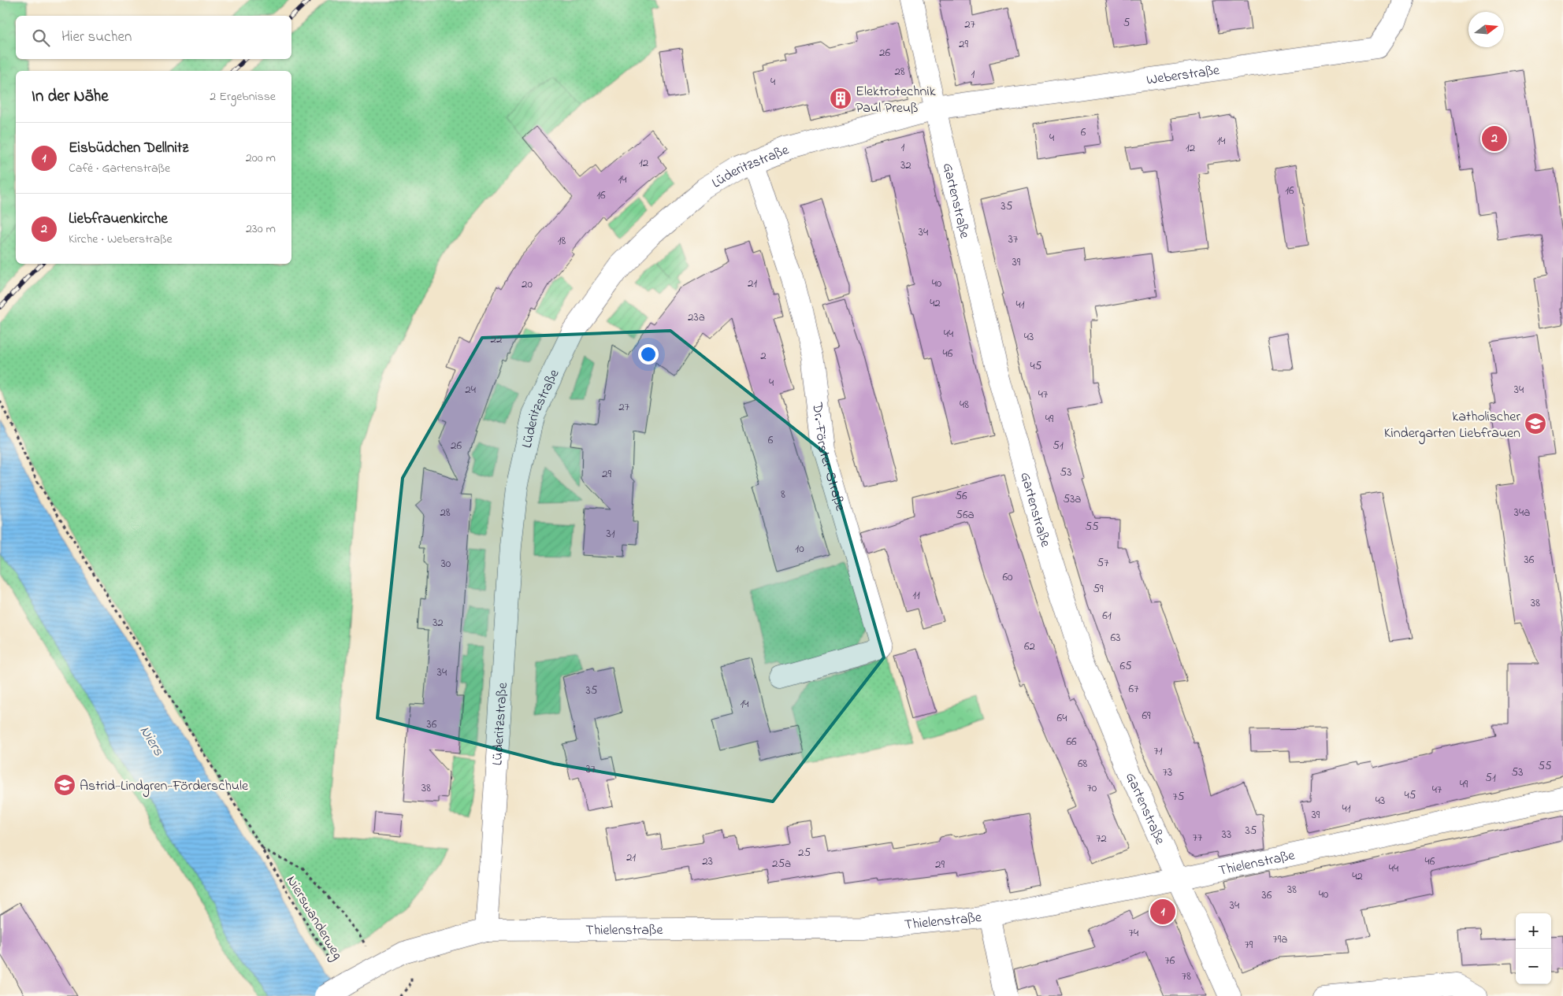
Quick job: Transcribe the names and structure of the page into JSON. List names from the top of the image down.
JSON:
{
  "streets": {
    "street": [
      "Weberstraße",
      "Lüderitzstraße",
      "Gartenstraße",
      "Dr.-Förster-Straße",
      "Thielenstraße"
    ],
    "path": ["Nierswanderweg"]
  },
  "crossings": [
    ["Weberstraße", "Lüderitzstraße"],
    ["Weberstraße", "Gartenstraße"],
    ["Lüderitzstraße", "Gartenstraße"],
    ["Lüderitzstraße", "Dr.-Förster-Straße"],
    ["Lüderitzstraße", "Thielenstraße"],
    ["Gartenstraße", "Thielenstraße"]
  ],
  "water": ["Niers"],
  "places": {
    "building": ["Elektrotechnik Paul Preuß"],
    "school or university": ["katholischer Kindergarten Liebfrauen", "Astrid-Lindgren-Förderschule"]
  },
  "house_numbers": [
    "5",
    "27",
    "29",
    "26",
    "28",
    "1",
    "4",
    "6",
    "4",
    "14",
    "1",
    "12",
    "12",
    "32",
    "14",
    "16",
    "16",
    "35",
    "34",
    "37",
    "18",
    "39",
    "21",
    "40",
    "20",
    "42",
    "41",
    "23a",
    "44",
    "43",
    "22",
    "46",
    "2",
    "45",
    "4",
    "24",
    "34",
    "47",
    "48",
    "27",
    "49",
    "6",
    "26",
    "51",
    "53",
    "29",
    "8",
    "56",
    "53a",
    "28",
    "34a",
    "56a",
    "55",
    "31",
    "10",
    "36",
    "57",
    "30",
    "60",
    "59",
    "11",
    "38",
    "61",
    "32",
    "63",
    "62",
    "65",
    "34",
    "67",
    "35",
    "14",
    "69",
    "64",
    "36",
    "66",
    "71",
    "68",
    "55",
    "37",
    "73",
    "53",
    "51",
    "49",
    "38",
    "70",
    "47",
    "45",
    "75",
    "43",
    "41",
    "39",
    "35",
    "33",
    "77",
    "72",
    "25",
    "21",
    "23",
    "46",
    "25a",
    "29",
    "44",
    "42",
    "38",
    "40",
    "36",
    "34",
    "74",
    "79a",
    "79",
    "76",
    "78"
  ],
  "north": "right",
  "page": {
    "search": "Hier suchen",
    "heading": ["In der Nähe", "2 Ergebnisse"],
    "list": [
      {
        "mark": "1",
        "name": "Eisbüdchen Dellnitz",
        "note": "Café · Gartenstraße",
        "value": "200 m"
      },
      {
        "mark": "2",
        "name": "Liebfrauenkirche",
        "note": "Kirche · Weberstraße",
        "value": "230 m"
      }
    ],
    "pins": ["2", "1"],
    "map_buttons": ["+", "−"]
  }
}
